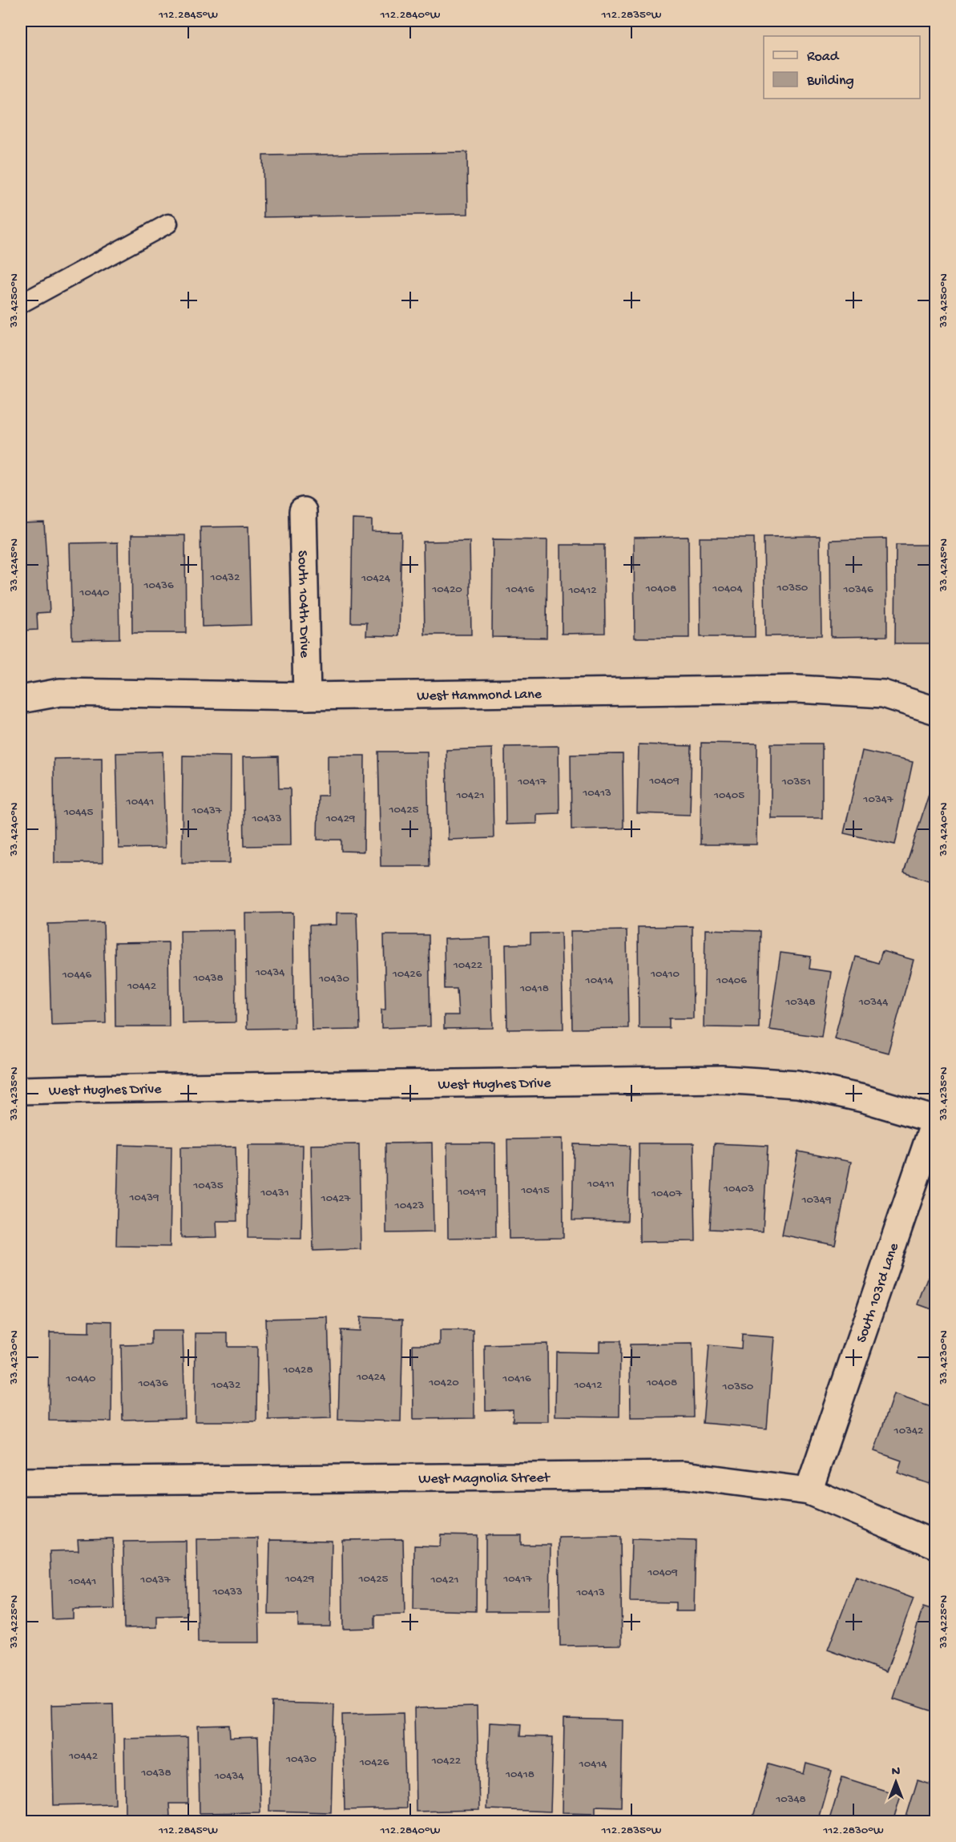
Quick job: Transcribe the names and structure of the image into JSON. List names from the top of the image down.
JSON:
{
  "streets": {
    "street": [
      "South 104th Drive",
      "West Hammond Lane",
      "West Hughes Drive",
      "South 103rd Lane",
      "West Magnolia Street"
    ]
  },
  "crossings": [
    ["South 104th Drive", "West Hammond Lane"],
    ["West Hughes Drive", "South 103rd Lane"],
    ["South 103rd Lane", "West Magnolia Street"]
  ],
  "house_numbers": [
    "10432",
    "10424",
    "10436",
    "10350",
    "10408",
    "10404",
    "10420",
    "10416",
    "10346",
    "10412",
    "10440",
    "10409",
    "10417",
    "10351",
    "10413",
    "10421",
    "10405",
    "10347",
    "10441",
    "10425",
    "10437",
    "10445",
    "10433",
    "10429",
    "10422",
    "10434",
    "10426",
    "10410",
    "10446",
    "10438",
    "10430",
    "10414",
    "10406",
    "10442",
    "10418",
    "10348",
    "10344",
    "10411",
    "10435",
    "10403",
    "10415",
    "10419",
    "10431",
    "10407",
    "10439",
    "10427",
    "10349",
    "10423",
    "10428",
    "10424",
    "10440",
    "10416",
    "10420",
    "10408",
    "10436",
    "10432",
    "10412",
    "10350",
    "10342",
    "10409",
    "10429",
    "10425",
    "10417",
    "10437",
    "10421",
    "10441",
    "10433",
    "10413",
    "10442",
    "10430",
    "10422",
    "10426",
    "10414",
    "10438",
    "10418",
    "10434",
    "10348"
  ],
  "legend": ["Road", "Building"],
  "north": "top",
  "coordinates": [
    "112.2845°W",
    "112.2840°W",
    "112.2835°W",
    "33.4250°N",
    "33.4245°N",
    "33.4240°N",
    "33.4235°N",
    "33.4230°N",
    "33.4225°N",
    "112.2830°W"
  ]
}
